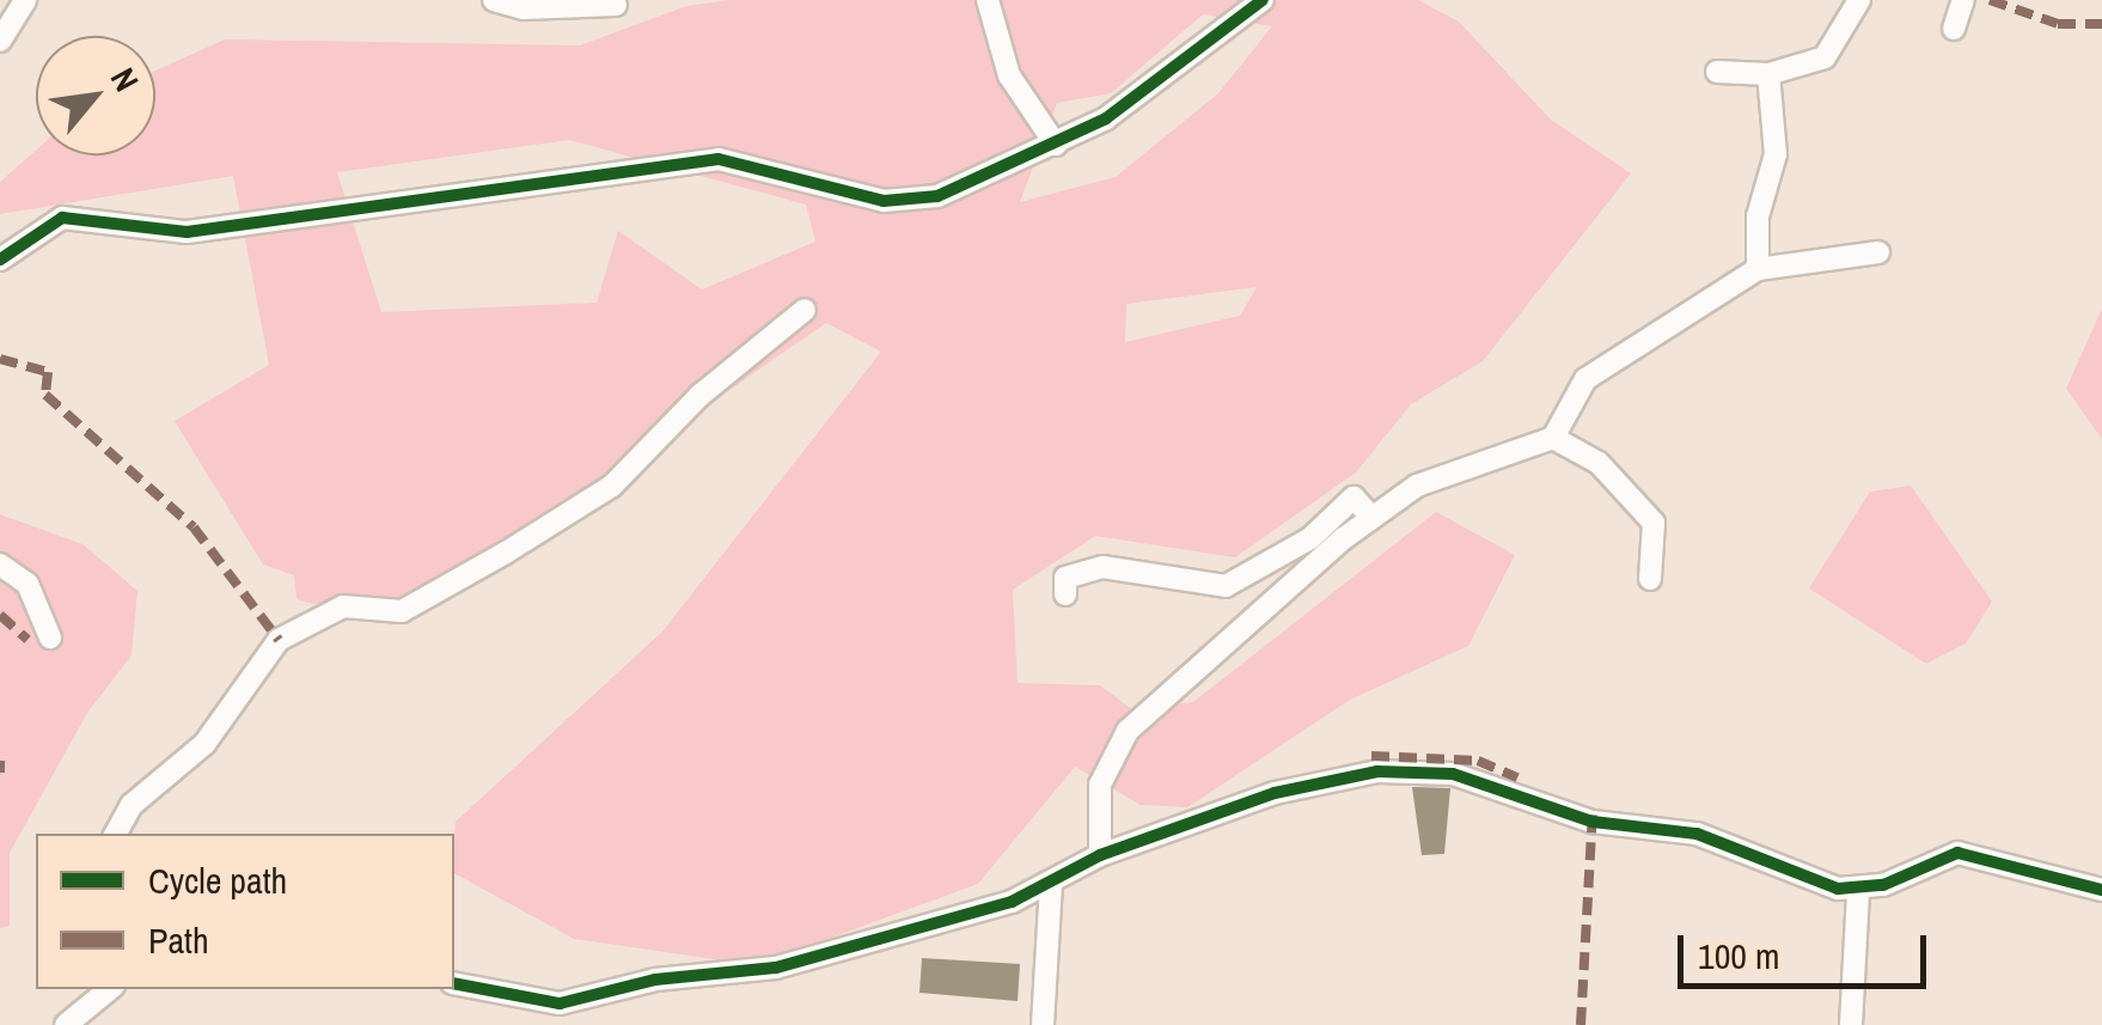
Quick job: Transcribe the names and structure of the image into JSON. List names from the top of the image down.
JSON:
{
  "legend": ["Cycle path", "Path"],
  "scale_bar": "100 m",
  "north": "top right"
}
